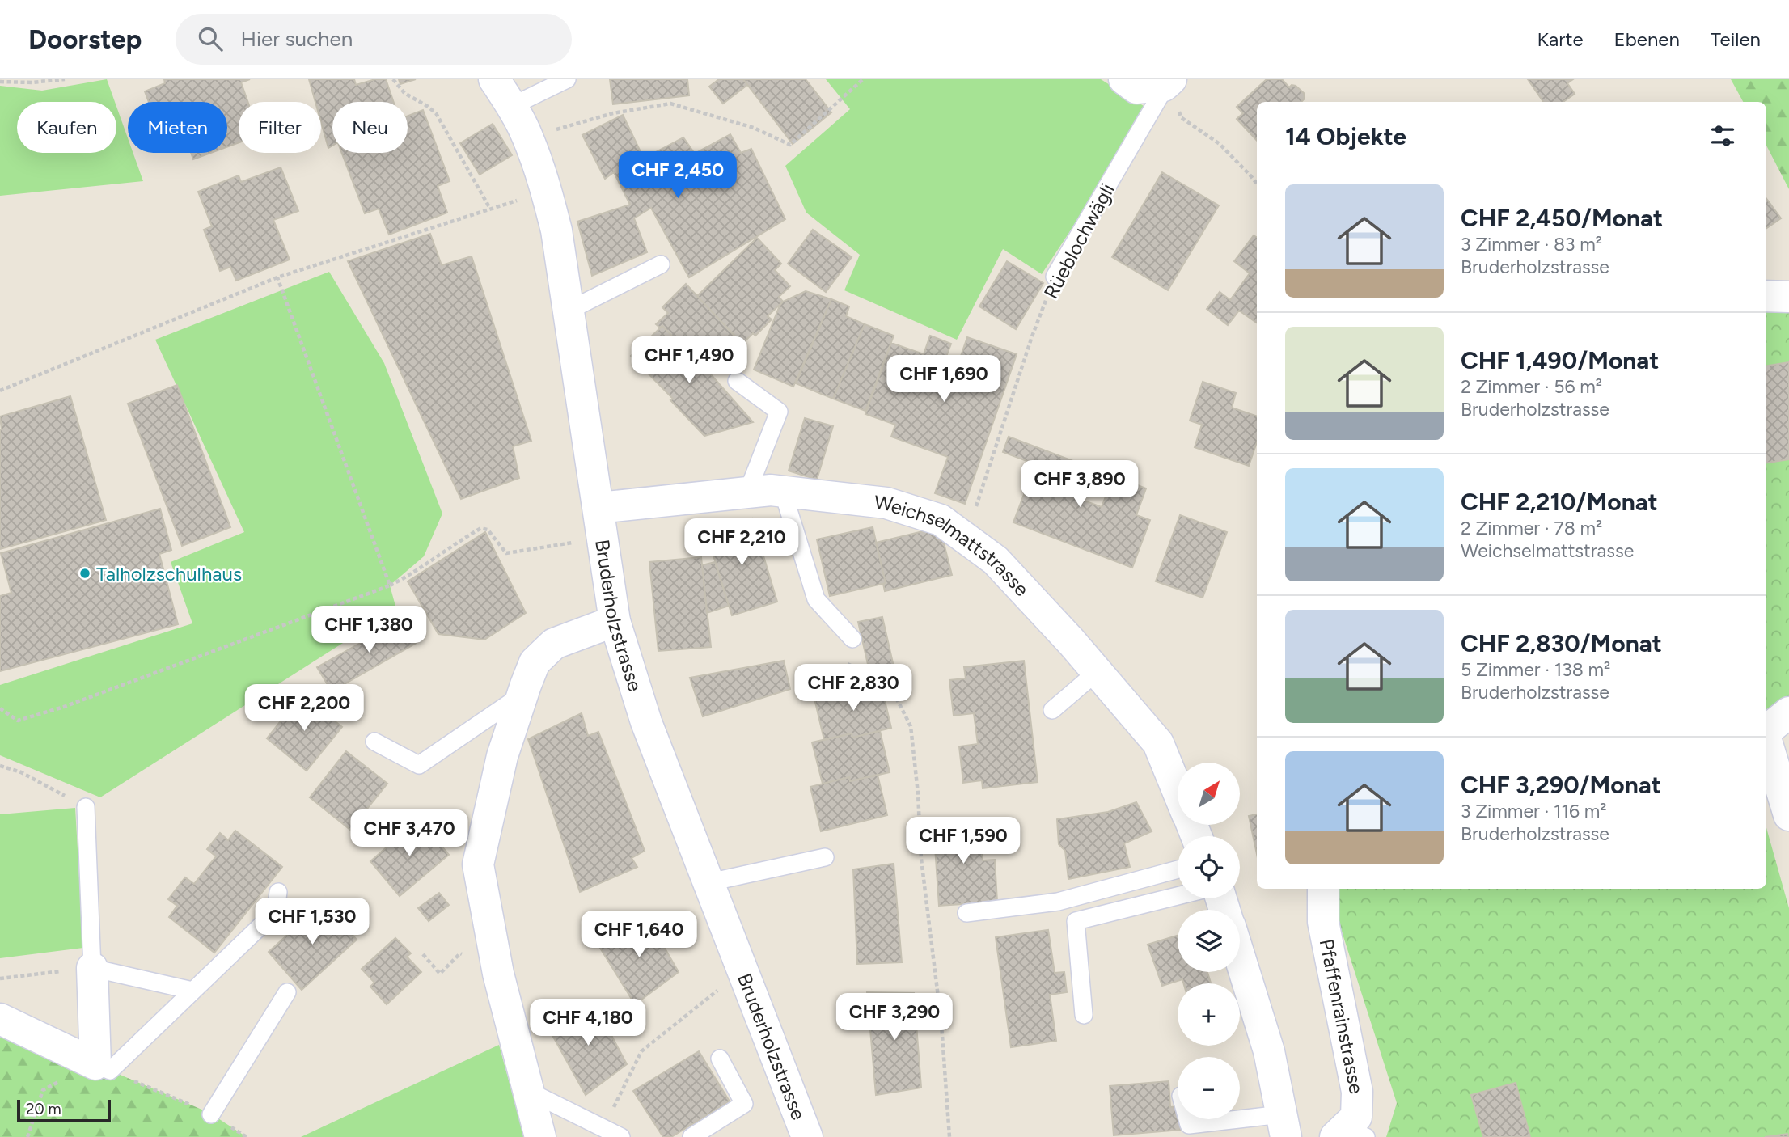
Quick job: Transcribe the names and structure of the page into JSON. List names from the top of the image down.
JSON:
{
  "streets": {
    "street": ["Weichselmattstrasse", "Bruderholzstrasse", "Pfaffenrainstrasse"],
    "lane": ["Rüeblochwägli"]
  },
  "crossings": [
    ["Rüeblochwägli", "Weichselmattstrasse"],
    ["Weichselmattstrasse", "Bruderholzstrasse"]
  ],
  "places": ["Talholzschulhaus"],
  "scale_bar": "20 m",
  "north": "top right",
  "page": {
    "header": "Doorstep",
    "search": "Hier suchen",
    "nav": ["Karte", "Ebenen", "Teilen"],
    "chip": [
      "Kaufen",
      "Mieten",
      "Filter",
      "Neu"
    ],
    "heading": "14 Objekte",
    "price": [
      "CHF 2,450",
      "CHF 1,490",
      "CHF 1,690",
      "CHF 3,890",
      "CHF 2,210",
      "CHF 1,380",
      "CHF 2,830",
      "CHF 2,200",
      "CHF 3,470",
      "CHF 1,590",
      "CHF 1,530",
      "CHF 1,640",
      "CHF 3,290",
      "CHF 4,180"
    ],
    "list": [
      {
        "name": "CHF 2,450/Monat",
        "note": "3 Zimmer · 83 m² · Bruderholzstrasse"
      },
      {
        "name": "CHF 1,490/Monat",
        "note": "2 Zimmer · 56 m² · Bruderholzstrasse"
      },
      {
        "name": "CHF 2,210/Monat",
        "note": "2 Zimmer · 78 m² · Weichselmattstrasse"
      },
      {
        "name": "CHF 2,830/Monat",
        "note": "5 Zimmer · 138 m² · Bruderholzstrasse"
      },
      {
        "name": "CHF 3,290/Monat",
        "note": "3 Zimmer · 116 m² · Bruderholzstrasse"
      }
    ],
    "map_buttons": ["+", "−"],
    "scale": "20 m"
  }
}
